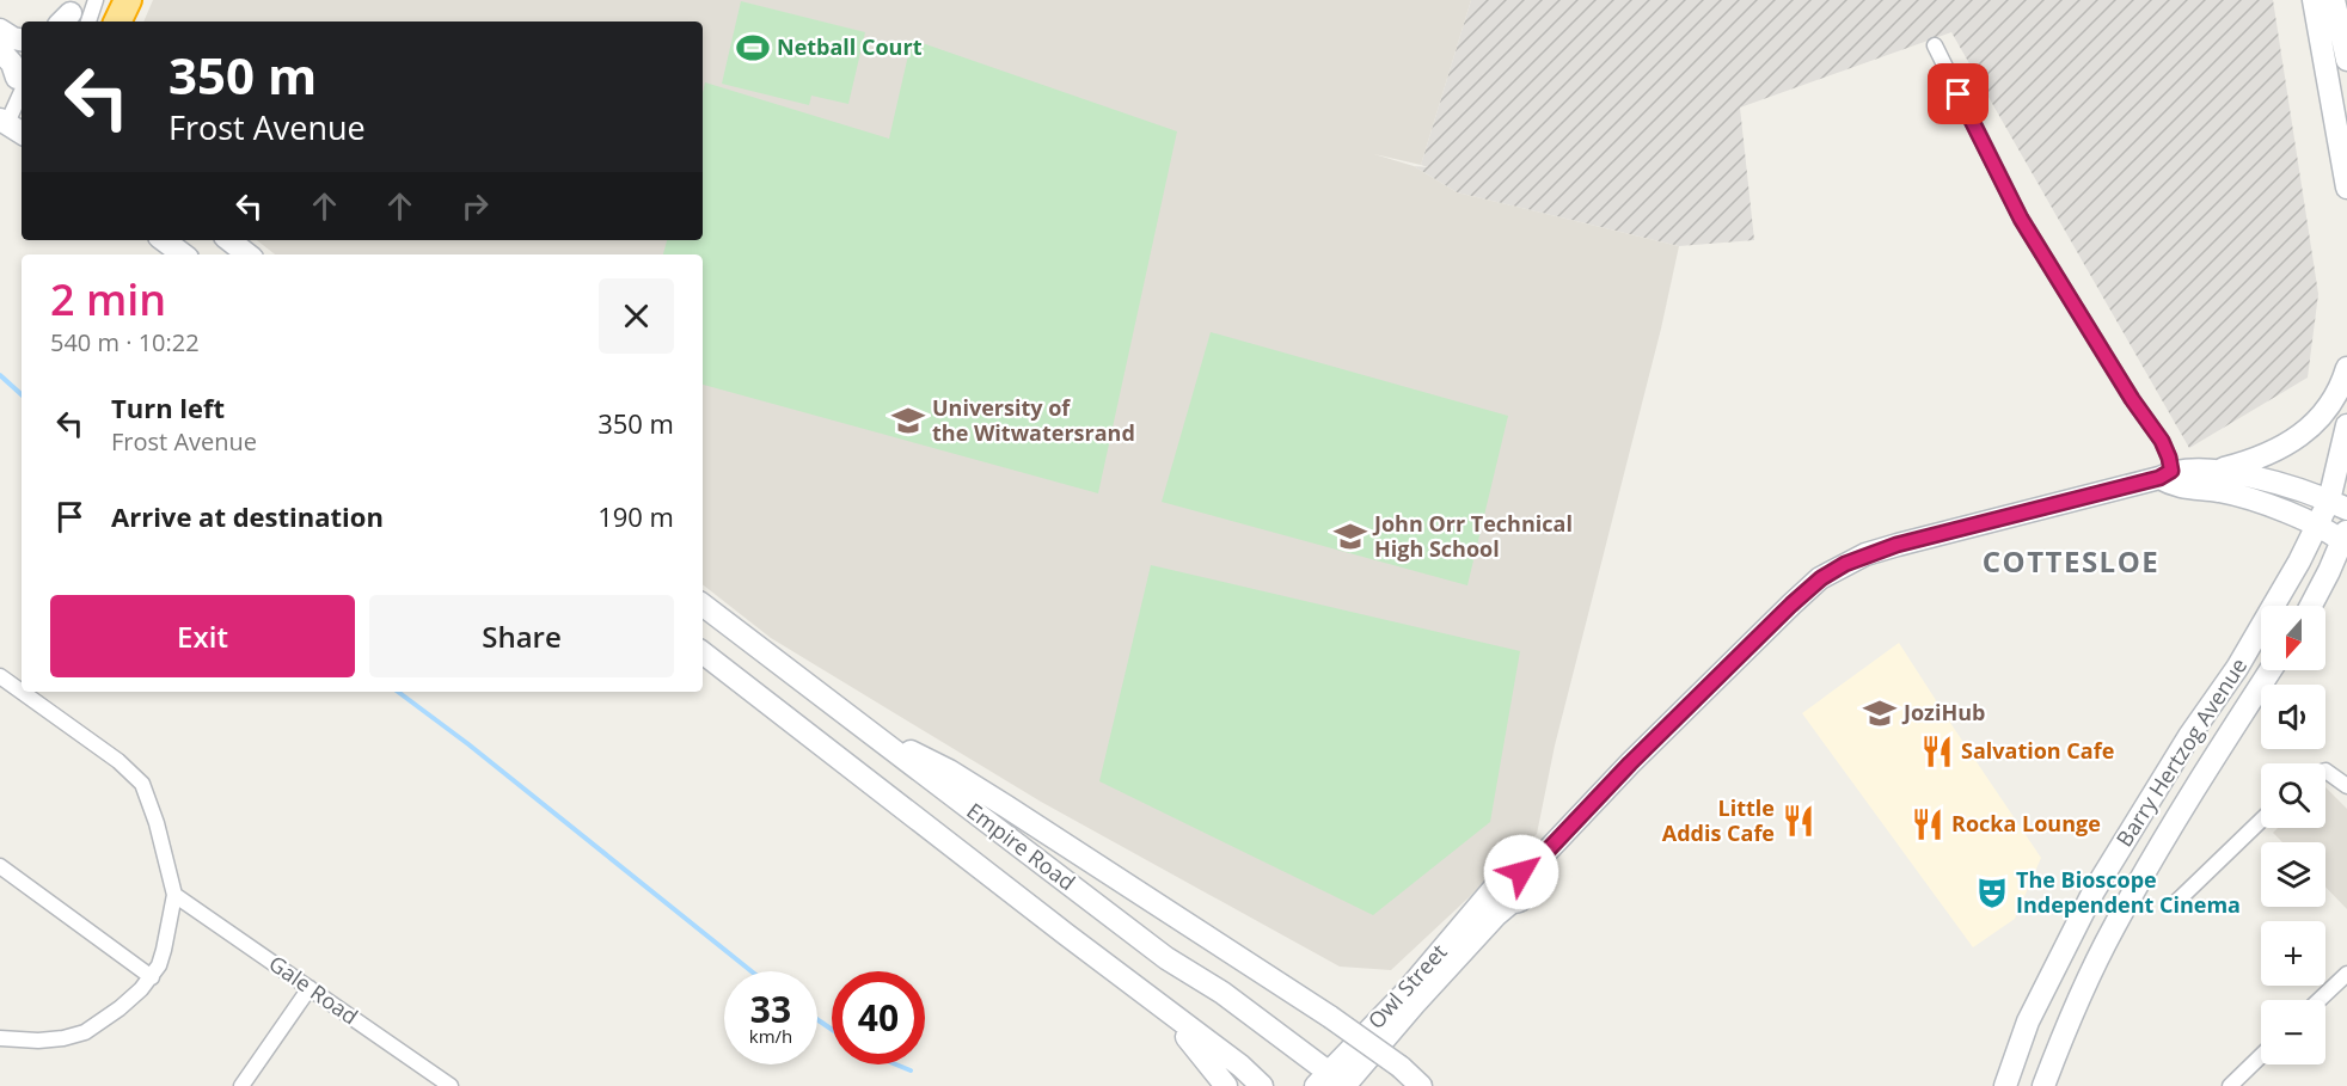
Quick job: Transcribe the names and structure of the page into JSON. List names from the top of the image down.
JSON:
{
  "streets": {
    "main road": ["Barry Hertzog Avenue", "Empire Road", "Owl Street"],
    "street": ["Gale Road"]
  },
  "crossings": [
    ["Empire Road", "Owl Street"]
  ],
  "districts": ["COTTESLOE"],
  "places": {
    "sports": ["Netball Court"],
    "school or university": ["University of the Witwatersrand", "John Orr Technical High School", "JoziHub"],
    "restaurant": ["Salvation Cafe", "Little Addis Cafe", "Rocka Lounge"],
    "theatre": ["The Bioscope Independent Cinema"]
  },
  "north": "bottom",
  "page": {
    "turn": ["350 m", "Frost Avenue"],
    "heading": ["2 min", "540 m · 10:22"],
    "list": [
      {
        "name": "Turn left",
        "note": "Frost Avenue",
        "value": "350 m"
      },
      {
        "name": "Arrive at destination",
        "value": "190 m"
      }
    ],
    "buttons": ["Exit", "Share"],
    "map_buttons": ["+", "−"],
    "speed": "33 km/h",
    "limit": "40"
  }
}
